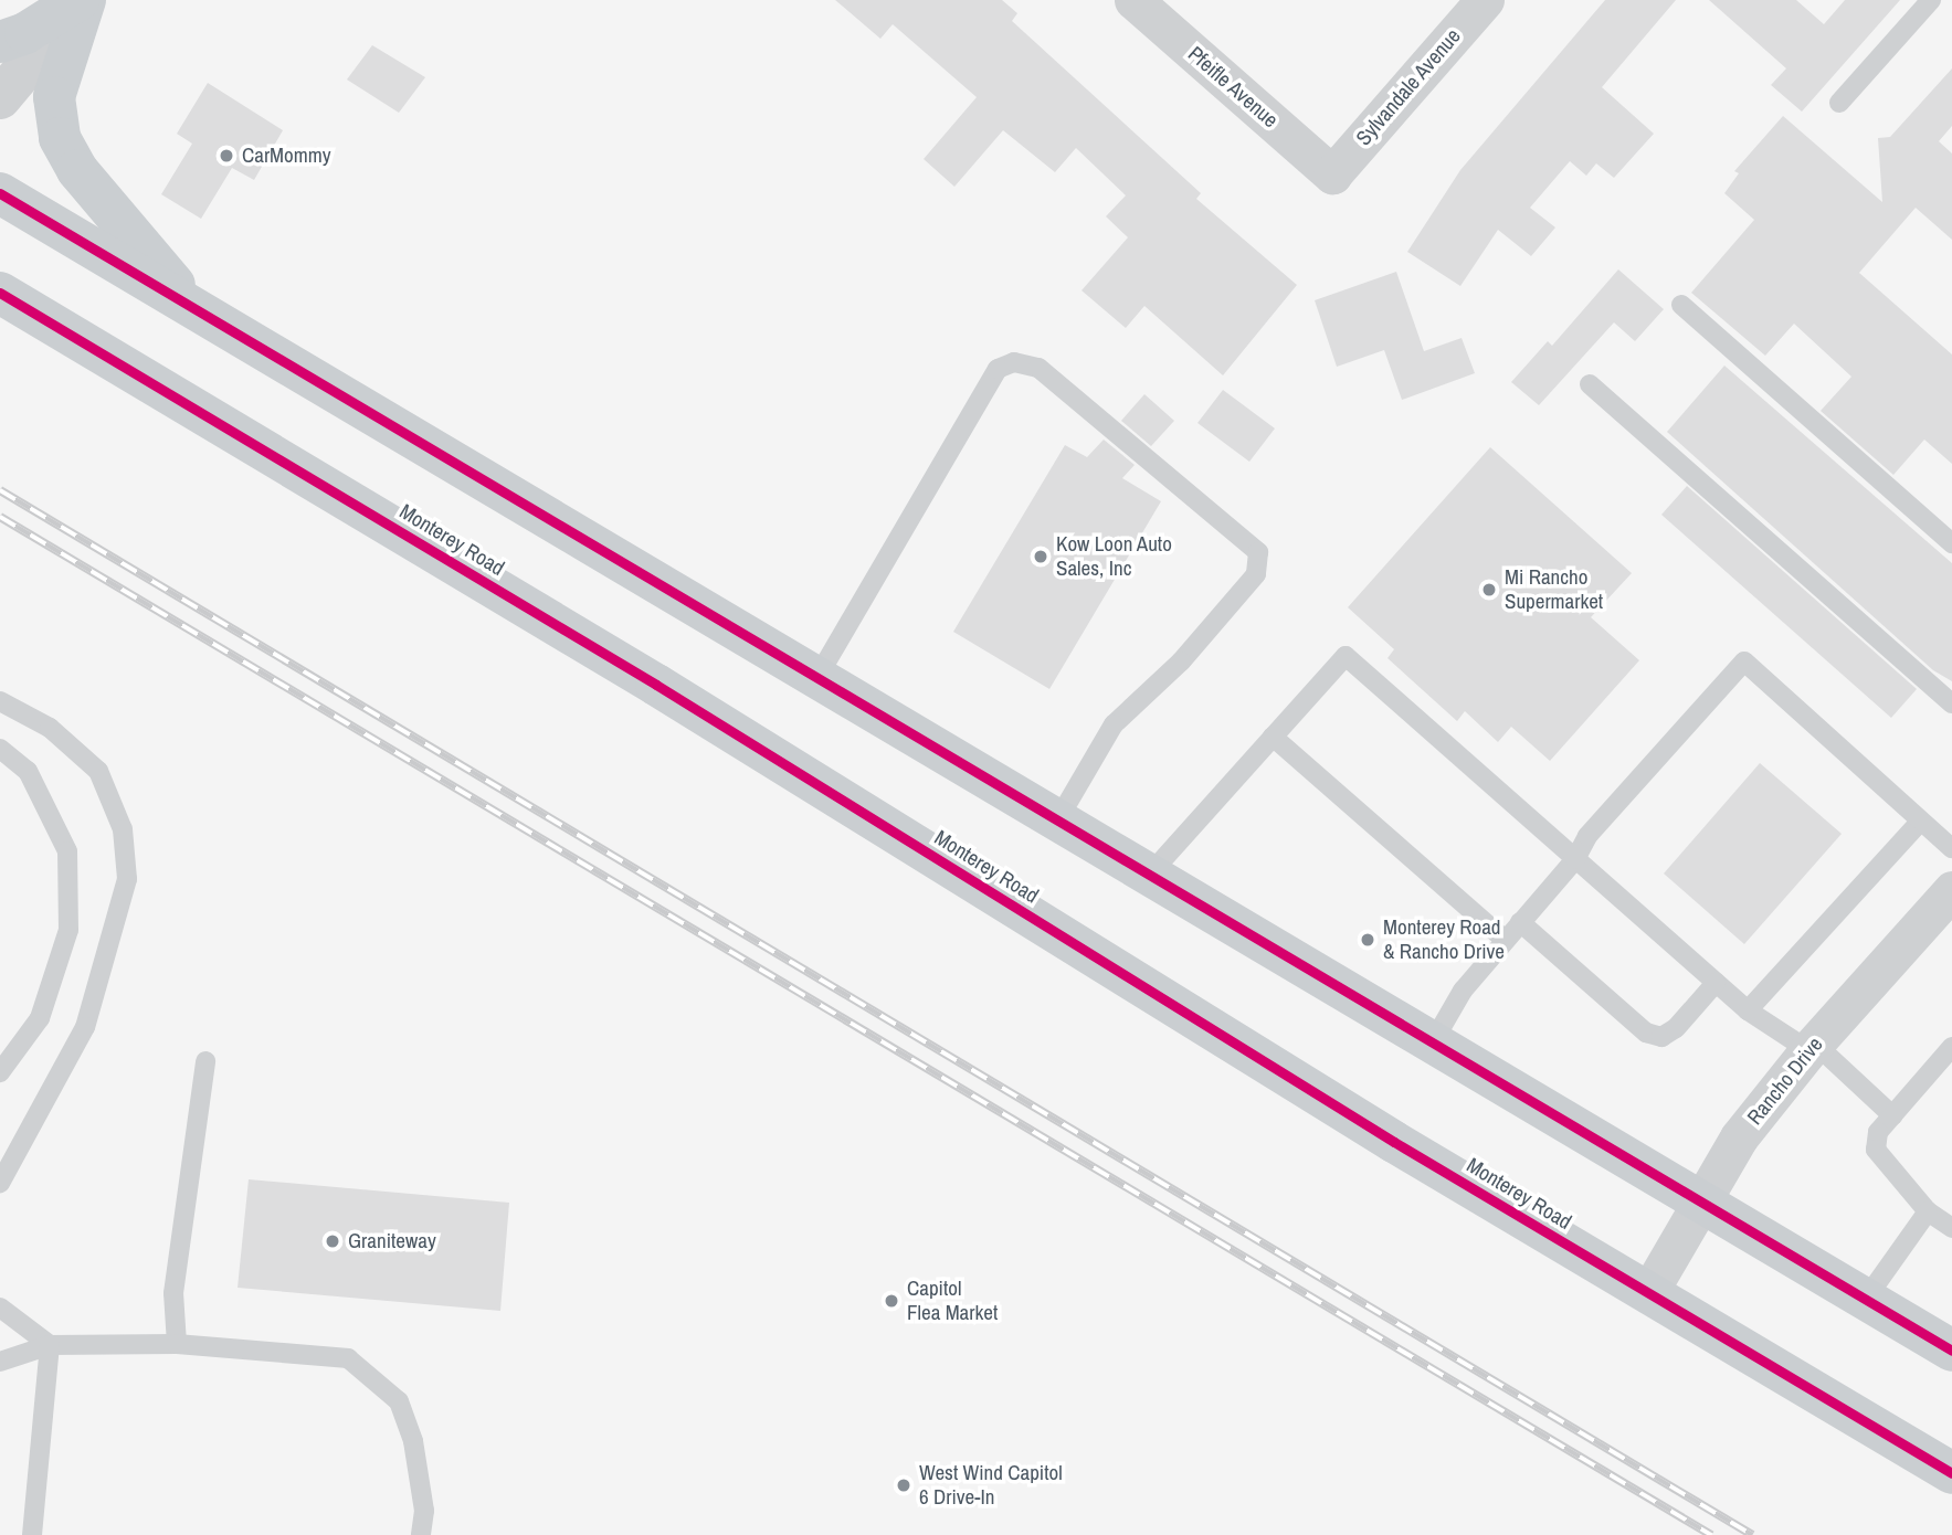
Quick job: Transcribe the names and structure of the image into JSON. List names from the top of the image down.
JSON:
{
  "streets": {
    "main road": ["Monterey Road"],
    "street": ["Pfeifle Avenue", "Sylvandale Avenue", "Rancho Drive"]
  },
  "crossings": [
    ["Pfeifle Avenue", "Sylvandale Avenue"],
    ["Monterey Road", "Rancho Drive"]
  ],
  "places": [
    "CarMommy",
    "Kow Loon Auto Sales, Inc",
    "Mi Rancho Supermarket",
    "Monterey Road & Rancho Drive",
    "Graniteway",
    "Capitol Flea Market",
    "West Wind Capitol 6 Drive-In"
  ]
}
